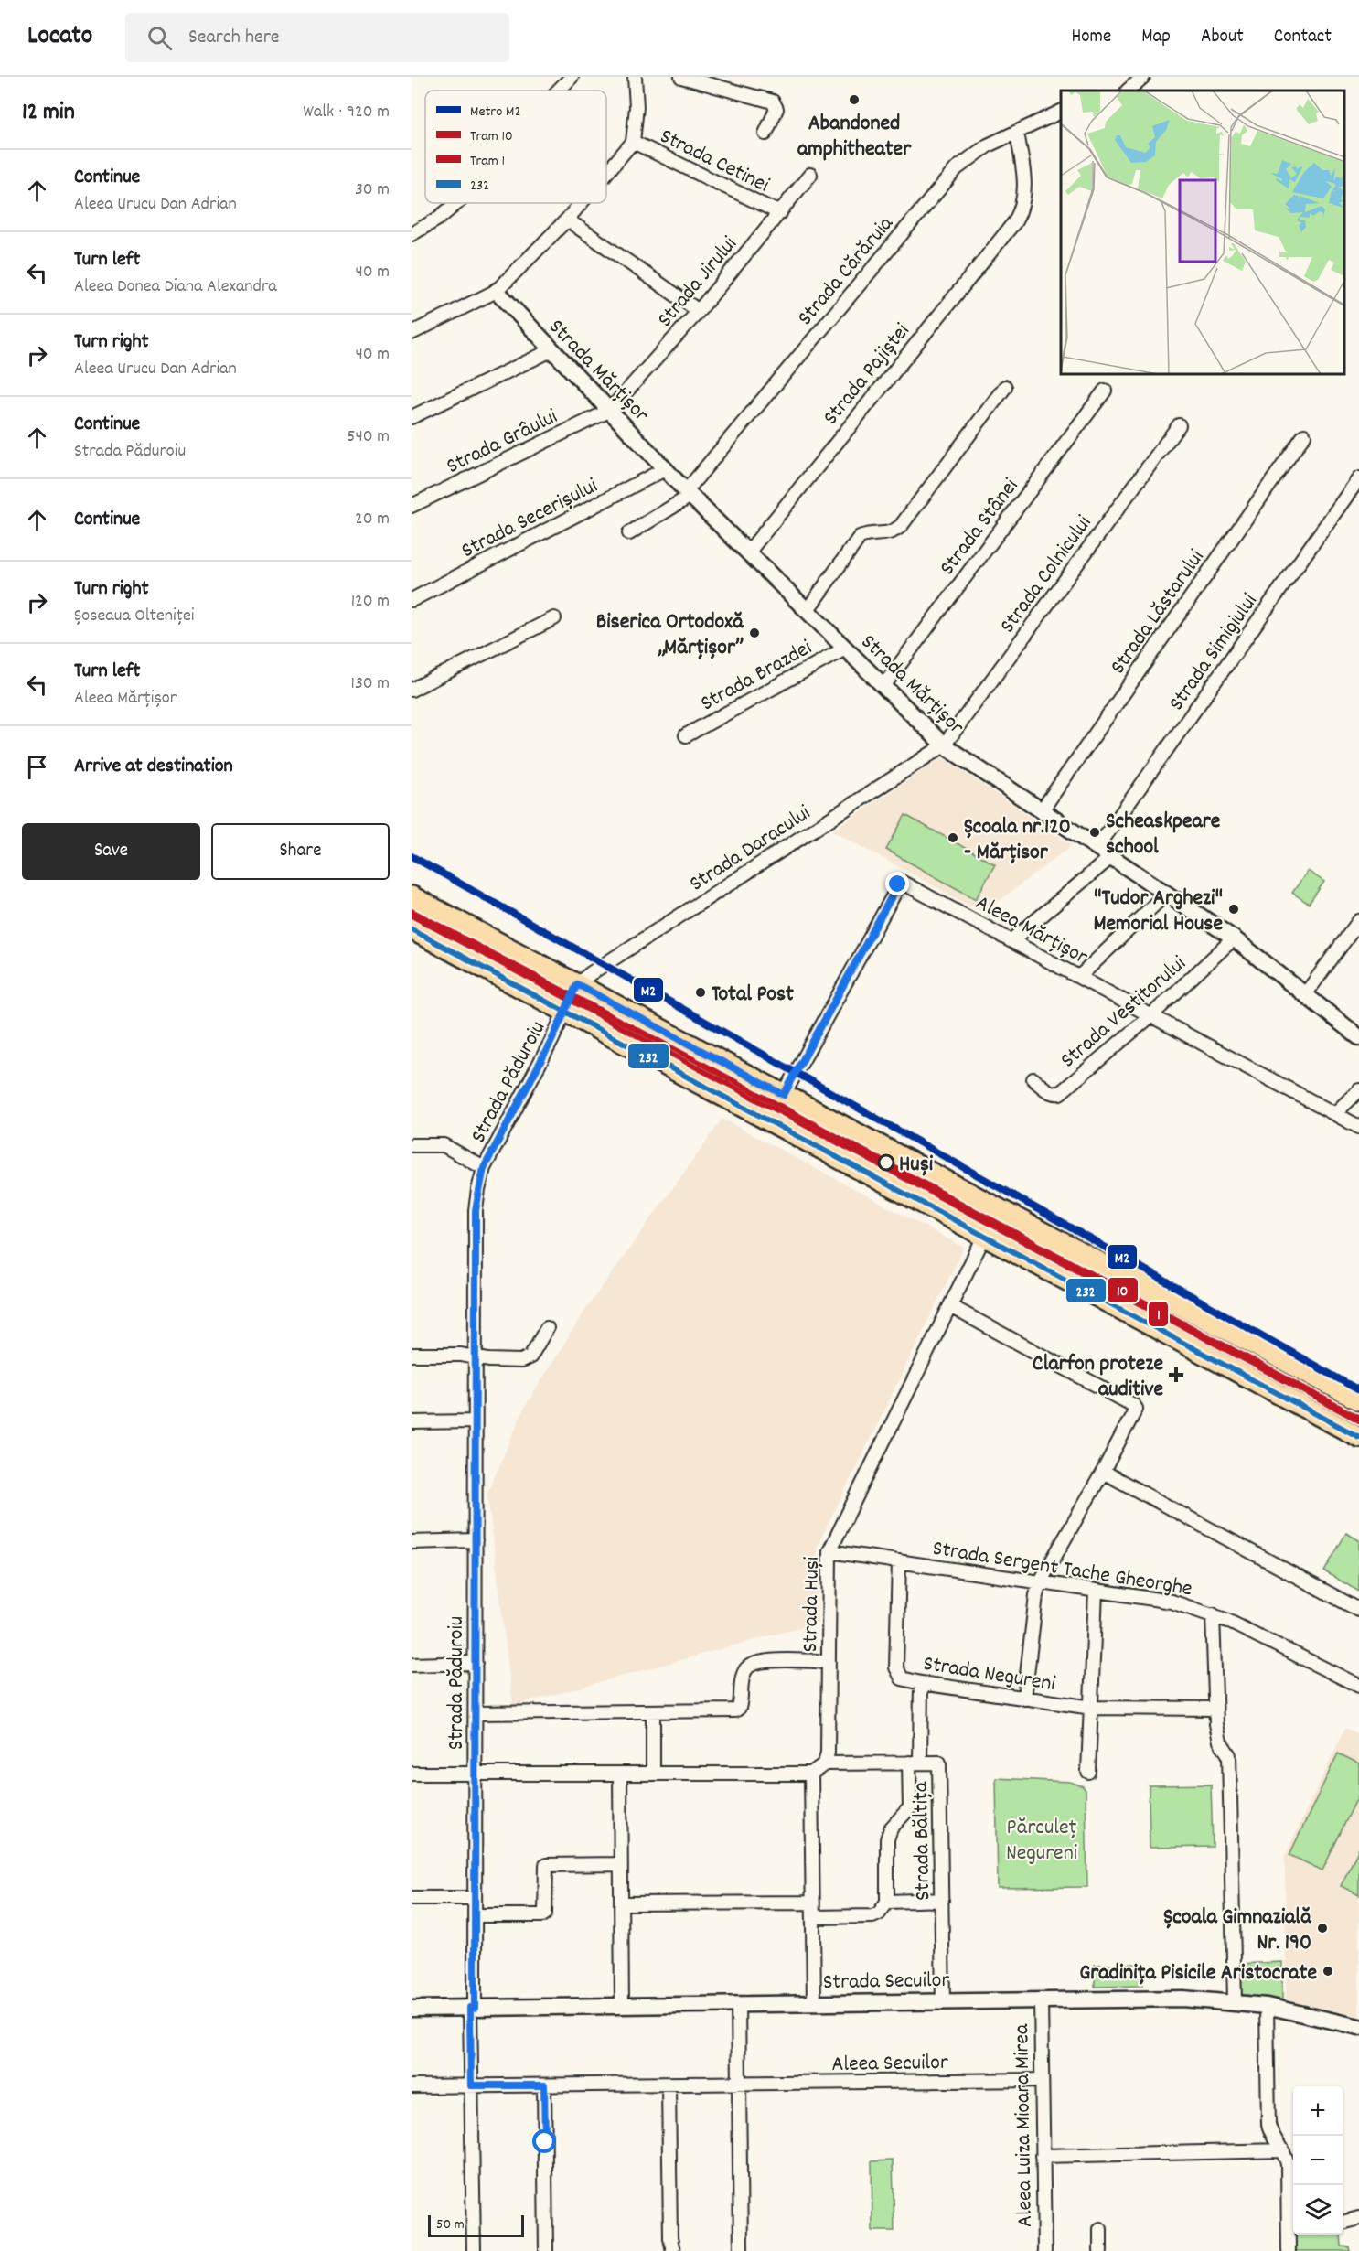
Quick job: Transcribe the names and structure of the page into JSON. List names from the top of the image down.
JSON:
{
  "streets": {
    "street": [
      "Strada Cetinei",
      "Strada Cărăruia",
      "Strada Jirului",
      "Strada Mărțișor",
      "Strada Pajiștei",
      "Strada Grâului",
      "Strada Secerișului",
      "Strada Stânei",
      "Strada Colnicului",
      "Strada Lăstarului",
      "Strada Simigiului",
      "Strada Brazdei",
      "Strada Daracului",
      "Aleea Mărțișor",
      "Strada Vestitorului",
      "Strada Păduroiu",
      "Strada Sergent Tache Gheorghe",
      "Strada Huși",
      "Strada Negureni",
      "Strada Băltița",
      "Strada Secuilor",
      "Aleea Secuilor",
      "Aleea Luiza Mioara Mirea"
    ]
  },
  "crossings": [
    ["Strada Cetinei", "Strada Jirului"],
    ["Strada Cărăruia", "Strada Mărțișor"],
    ["Strada Cărăruia", "Strada Pajiștei"],
    ["Strada Jirului", "Strada Mărțișor"],
    ["Strada Jirului", "Strada Grâului"],
    ["Strada Mărțișor", "Strada Pajiștei"],
    ["Strada Mărțișor", "Strada Grâului"],
    ["Strada Mărțișor", "Strada Secerișului"],
    ["Strada Mărțișor", "Strada Stânei"],
    ["Strada Mărțișor", "Strada Colnicului"],
    ["Strada Mărțișor", "Strada Lăstarului"],
    ["Strada Mărțișor", "Strada Simigiului"],
    ["Strada Mărțișor", "Strada Brazdei"],
    ["Strada Mărțișor", "Strada Daracului"],
    ["Strada Mărțișor", "Strada Vestitorului"],
    ["Strada Colnicului", "Strada Daracului"],
    ["Strada Daracului", "Strada Păduroiu"],
    ["Aleea Mărțișor", "Strada Vestitorului"],
    ["Strada Păduroiu", "Strada Secuilor"],
    ["Strada Păduroiu", "Aleea Secuilor"],
    ["Strada Sergent Tache Gheorghe", "Strada Huși"],
    ["Strada Sergent Tache Gheorghe", "Strada Negureni"],
    ["Strada Huși", "Strada Băltița"],
    ["Strada Băltița", "Strada Secuilor"],
    ["Strada Secuilor", "Aleea Luiza Mioara Mirea"],
    ["Aleea Secuilor", "Aleea Luiza Mioara Mirea"]
  ],
  "parks": ["Părculeț Negureni"],
  "places": {
    "other": [
      "Abandoned amphitheater",
      "Biserica Ortodoxă „Mărțișor”",
      "Scheaskpeare school",
      "Școala nr.120 - Mărțisor",
      "\"Tudor Arghezi\" Memorial House",
      "Total Post",
      "Huși",
      "Școala Gimnazială Nr. 190",
      "Gradinița Pisicile Aristocrate"
    ],
    "health": ["Clarfon proteze auditive"]
  },
  "lines": [
    "metro line M2",
    "tram line 10",
    "tram line 1",
    "transit line 232"
  ],
  "legend": [
    "Metro M2",
    "Tram 10",
    "Tram 1",
    "232"
  ],
  "scale_bar": "50 m",
  "page": {
    "header": "Locato",
    "search": "Search here",
    "nav": [
      "Home",
      "Map",
      "About",
      "Contact"
    ],
    "heading": ["12 min", "Walk · 920 m"],
    "list": [
      ["Continue", "Aleea Urucu Dan Adrian", "30 m"],
      ["Turn left", "Aleea Donea Diana Alexandra", "40 m"],
      ["Turn right", "Aleea Urucu Dan Adrian", "40 m"],
      ["Continue", "Strada Păduroiu", "540 m"],
      ["Continue", "20 m"],
      ["Turn right", "Șoseaua Olteniței", "120 m"],
      ["Turn left", "Aleea Mărțișor", "130 m"],
      "Arrive at destination"
    ],
    "buttons": ["Save", "Share"],
    "map_buttons": ["+", "−"],
    "scale": "50 m"
  }
}
